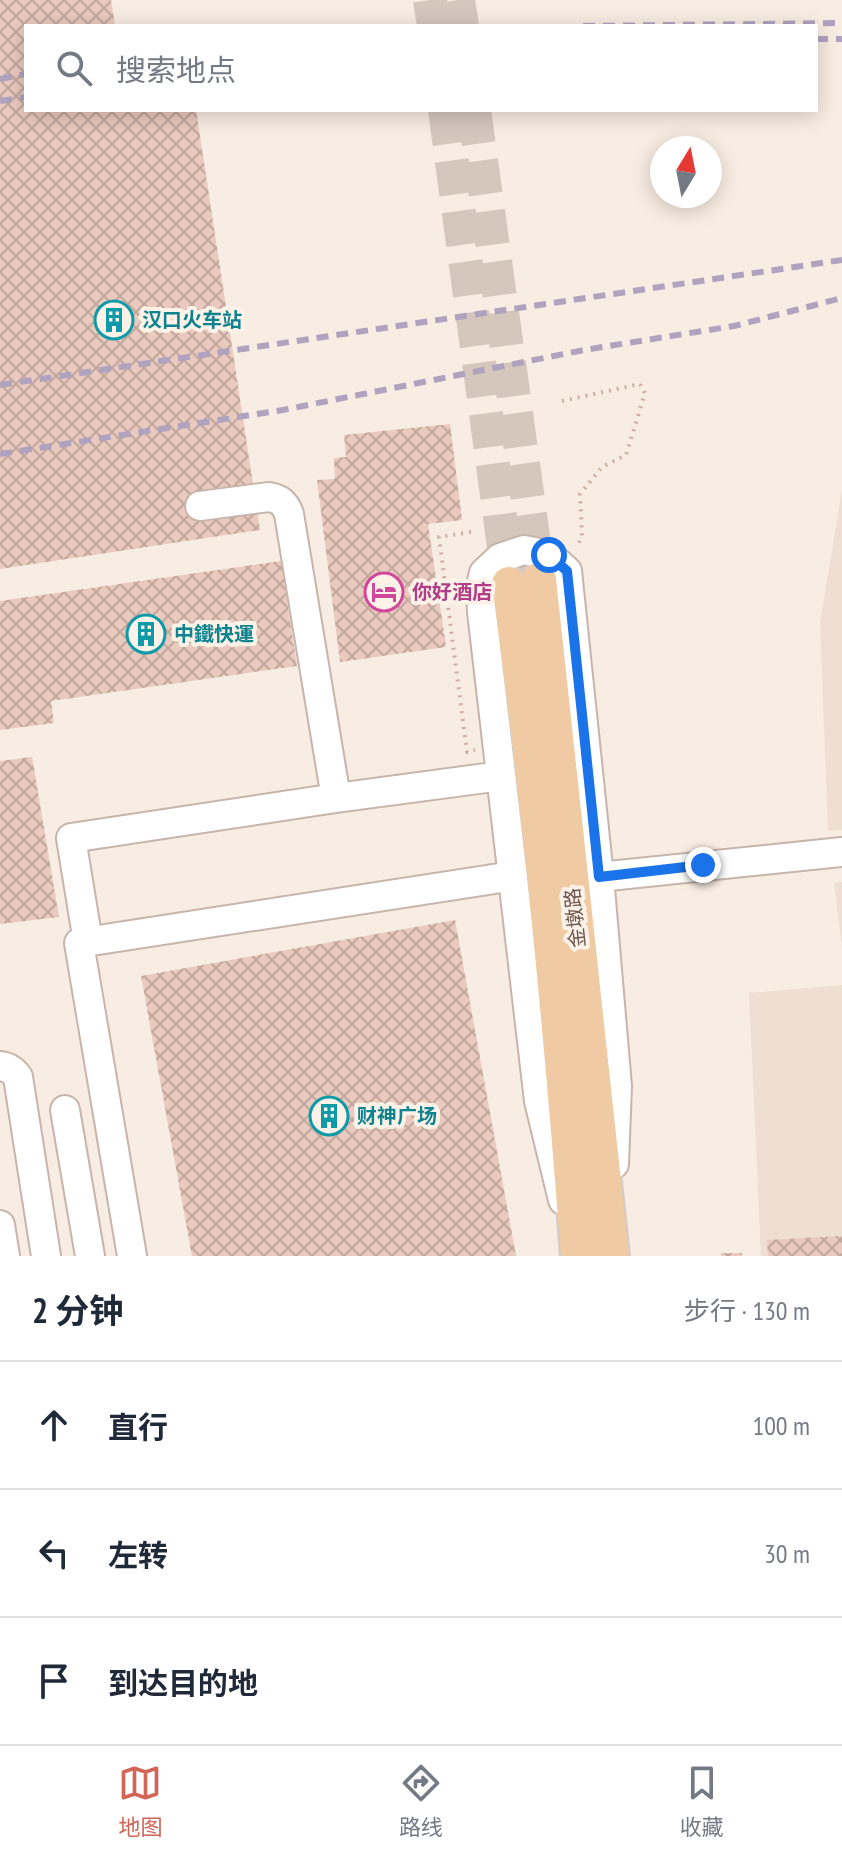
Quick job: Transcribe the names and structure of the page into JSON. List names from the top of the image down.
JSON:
{
  "streets": {
    "main road": ["金墩路"]
  },
  "places": {
    "building": ["汉口火车站", "中鐵快運", "财神广场"],
    "hotel": ["你好酒店"]
  },
  "north": "top",
  "page": {
    "search": "搜索地点",
    "heading": ["2 分钟", "步行 · 130 m"],
    "list": [
      ["直行", "100 m"],
      ["左转", "30 m"],
      "到达目的地"
    ],
    "nav": ["地图", "路线", "收藏"]
  }
}
